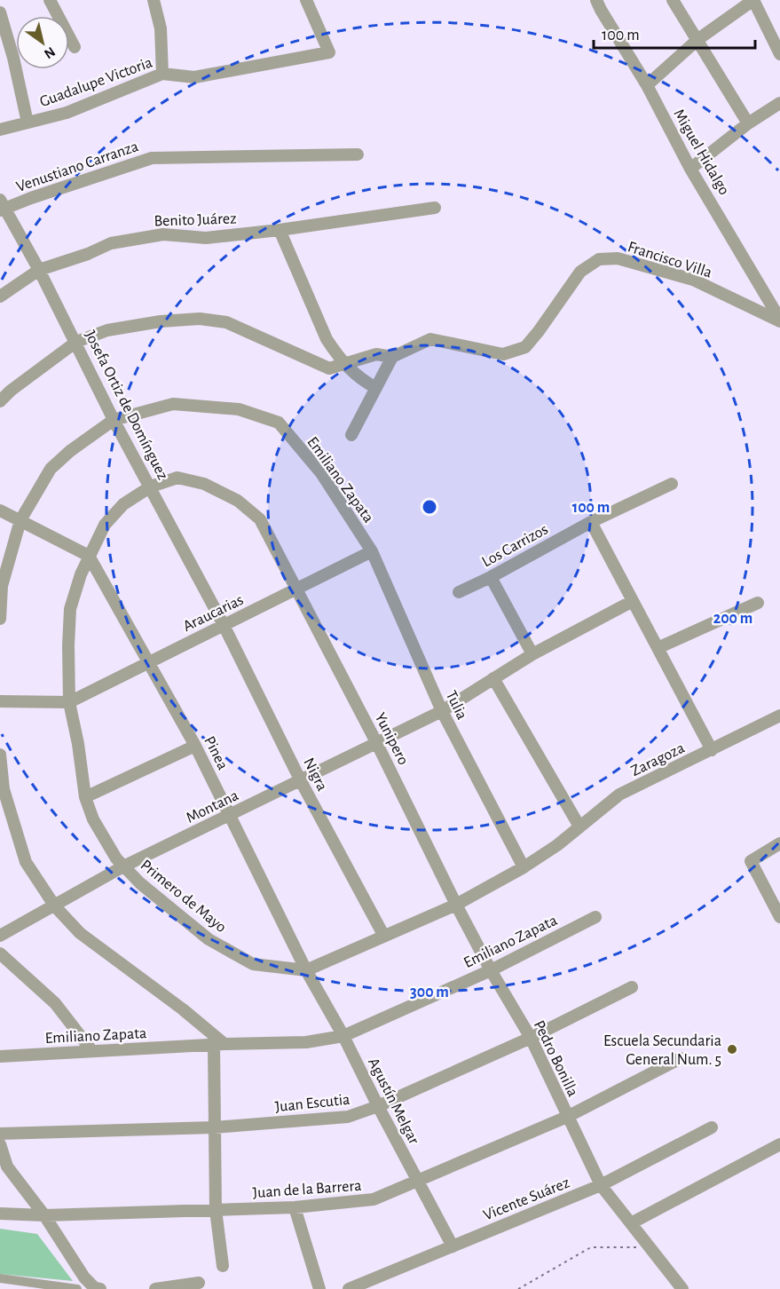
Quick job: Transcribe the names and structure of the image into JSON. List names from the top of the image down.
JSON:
{
  "streets": {
    "street": [
      "Guadalupe Victoria",
      "Miguel Hidalgo",
      "Venustiano Carranza",
      "Benito Juárez",
      "Francisco Villa",
      "Josefa Ortiz de Domínguez",
      "Emiliano Zapata",
      "Los Carrizos",
      "Araucarias",
      "Tulia",
      "Yunipero",
      "Pinea",
      "Zaragoza",
      "Nigra",
      "Montana",
      "Primero de Mayo",
      "Pedro Bonilla",
      "Agustín Melgar",
      "Juan Escutia",
      "Juan de la Barrera",
      "Vicente Suárez"
    ]
  },
  "crossings": [
    ["Miguel Hidalgo", "Francisco Villa"],
    ["Venustiano Carranza", "Josefa Ortiz de Domínguez"],
    ["Benito Juárez", "Josefa Ortiz de Domínguez"],
    ["Josefa Ortiz de Domínguez", "Emiliano Zapata"],
    ["Josefa Ortiz de Domínguez", "Araucarias"],
    ["Josefa Ortiz de Domínguez", "Nigra"],
    ["Emiliano Zapata", "Araucarias"],
    ["Emiliano Zapata", "Tulia"],
    ["Emiliano Zapata", "Pedro Bonilla"],
    ["Emiliano Zapata", "Agustín Melgar"],
    ["Araucarias", "Tulia"],
    ["Araucarias", "Yunipero"],
    ["Araucarias", "Pinea"],
    ["Araucarias", "Nigra"],
    ["Araucarias", "Primero de Mayo"],
    ["Tulia", "Zaragoza"],
    ["Tulia", "Montana"],
    ["Yunipero", "Montana"],
    ["Yunipero", "Pedro Bonilla"],
    ["Pinea", "Montana"],
    ["Pinea", "Primero de Mayo"],
    ["Pinea", "Agustín Melgar"],
    ["Nigra", "Montana"],
    ["Montana", "Primero de Mayo"],
    ["Primero de Mayo", "Agustín Melgar"],
    ["Pedro Bonilla", "Juan Escutia"],
    ["Pedro Bonilla", "Juan de la Barrera"],
    ["Pedro Bonilla", "Vicente Suárez"],
    ["Agustín Melgar", "Juan Escutia"],
    ["Agustín Melgar", "Juan de la Barrera"],
    ["Agustín Melgar", "Vicente Suárez"]
  ],
  "places": ["Escuela Secundaria General Num. 5"],
  "scale_bar": "100 m",
  "north": "bottom right",
  "rings": ["100 m", "200 m", "300 m"]
}
